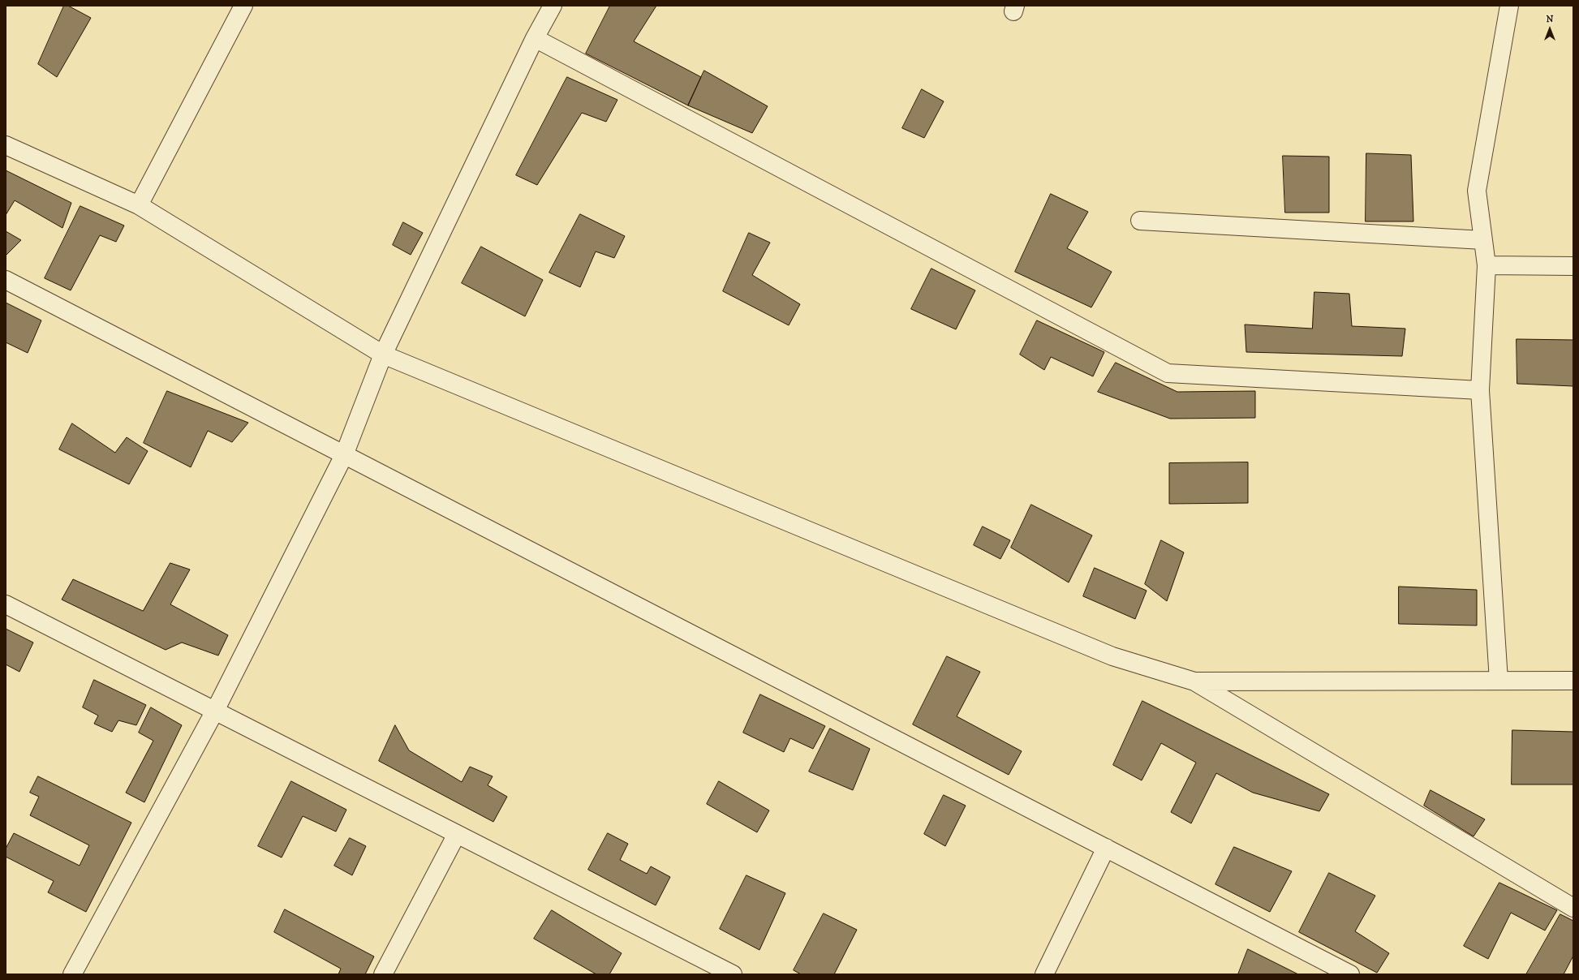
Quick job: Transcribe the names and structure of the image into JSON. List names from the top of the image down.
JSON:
{
  "north": "top"
}
